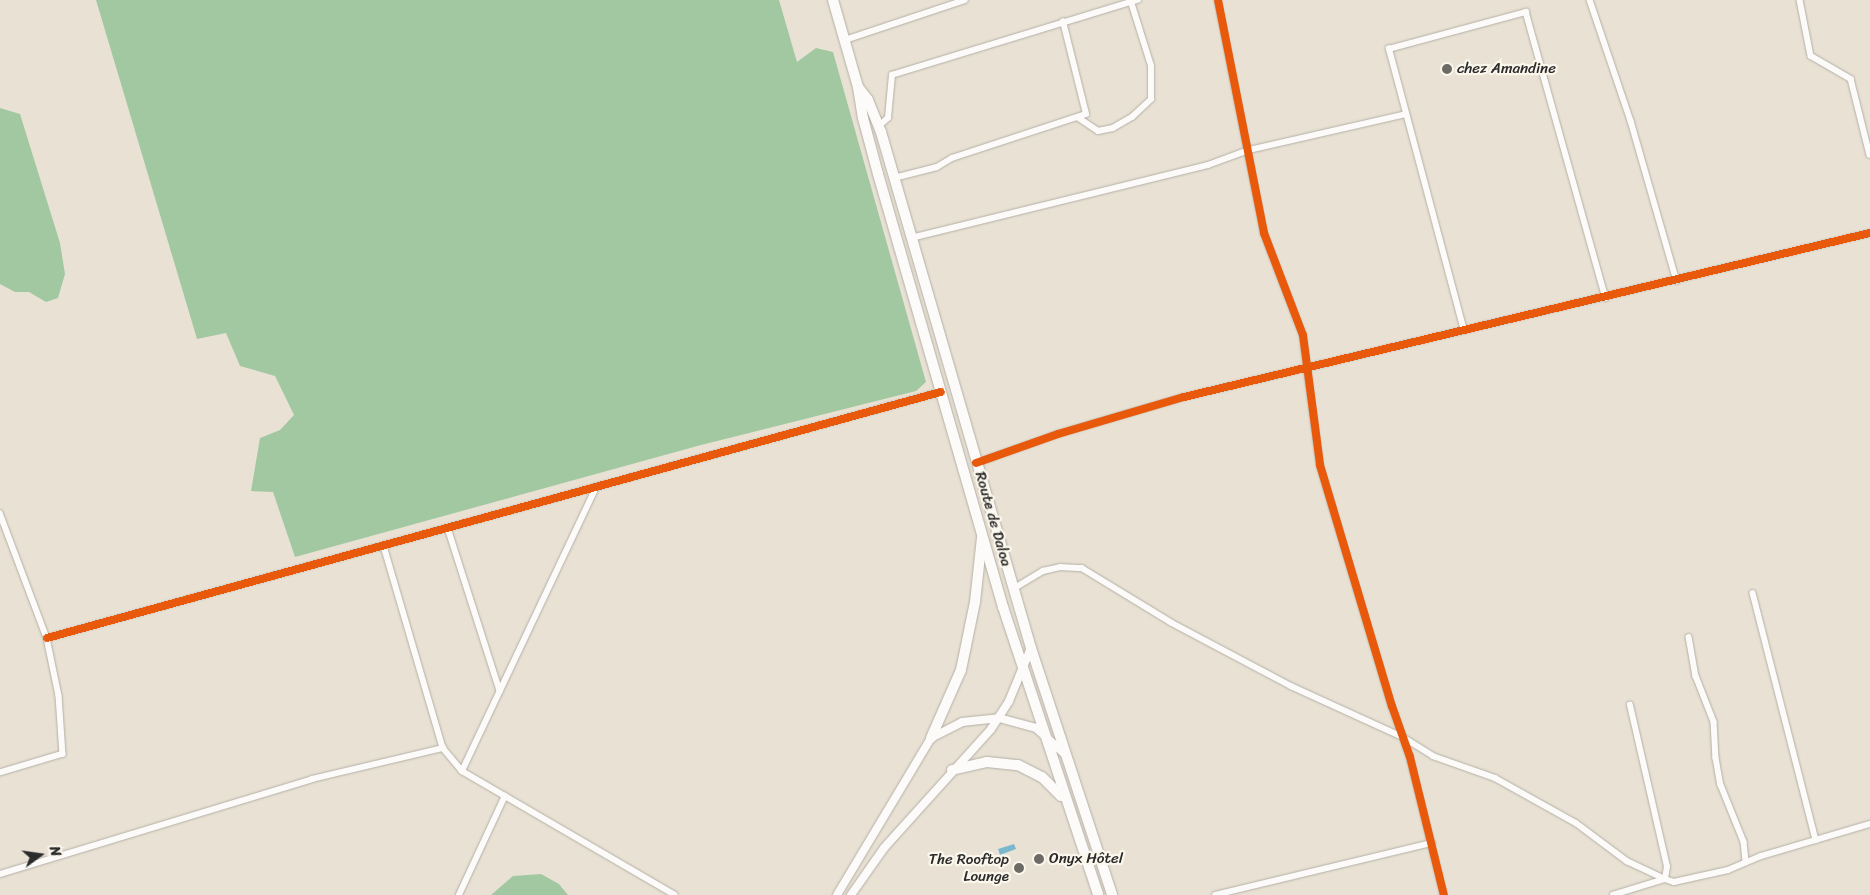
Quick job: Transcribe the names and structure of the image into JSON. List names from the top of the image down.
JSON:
{
  "streets": {
    "highway": ["Route de Daloa"]
  },
  "places": ["chez Amandine", "Onyx Hôtel", "The Rooftop Lounge"],
  "north": "right"
}
